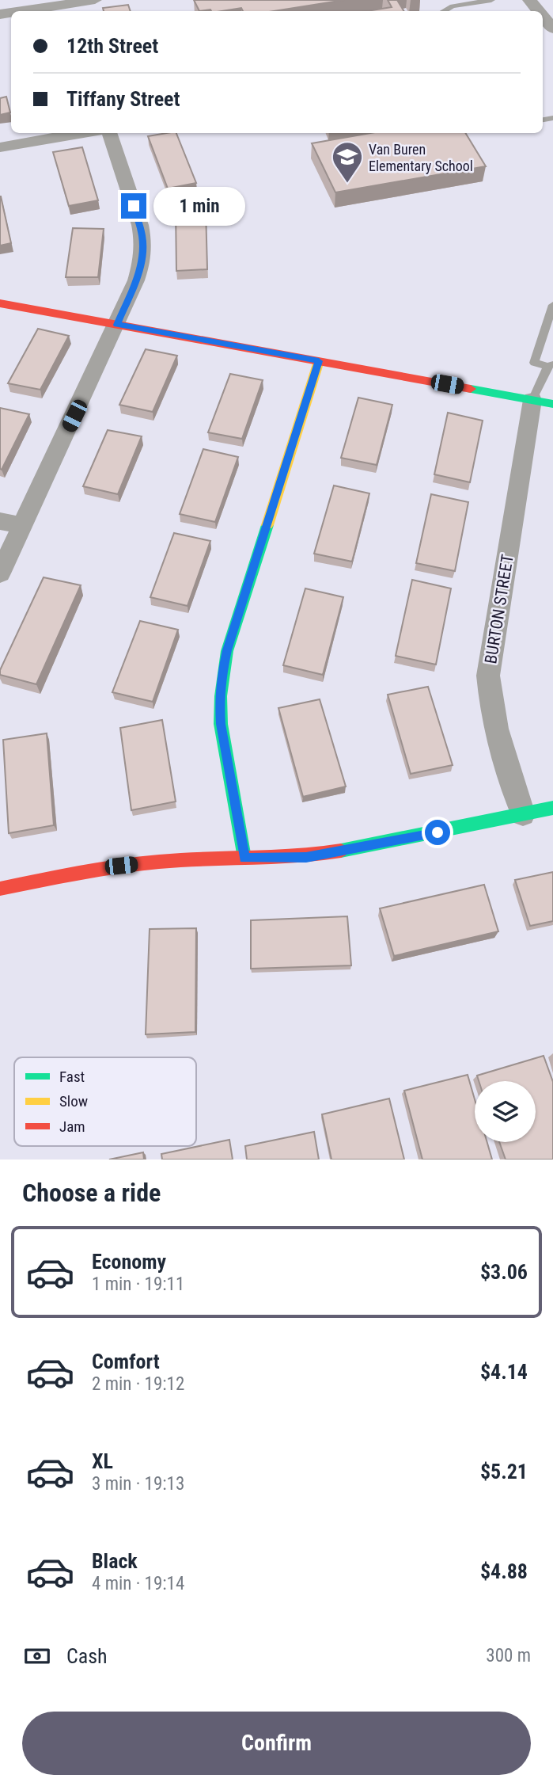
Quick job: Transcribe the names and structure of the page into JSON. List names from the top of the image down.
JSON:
{
  "streets": {
    "street": ["BURTON STREET"]
  },
  "places": {
    "school or university": ["Van Buren Elementary School"]
  },
  "legend": ["Fast", "Slow", "Jam"],
  "page": {
    "banner": ["12th Street", "Tiffany Street"],
    "bubble": "1 min",
    "heading": "Choose a ride",
    "list": [
      {
        "name": "Economy",
        "note": "1 min · 19:11",
        "value": "$3.06"
      },
      {
        "name": "Comfort",
        "note": "2 min · 19:12",
        "value": "$4.14"
      },
      {
        "name": "XL",
        "note": "3 min · 19:13",
        "value": "$5.21"
      },
      {
        "name": "Black",
        "note": "4 min · 19:14",
        "value": "$4.88"
      }
    ],
    "pay": ["Cash", "300 m"],
    "buttons": "Confirm"
  }
}
